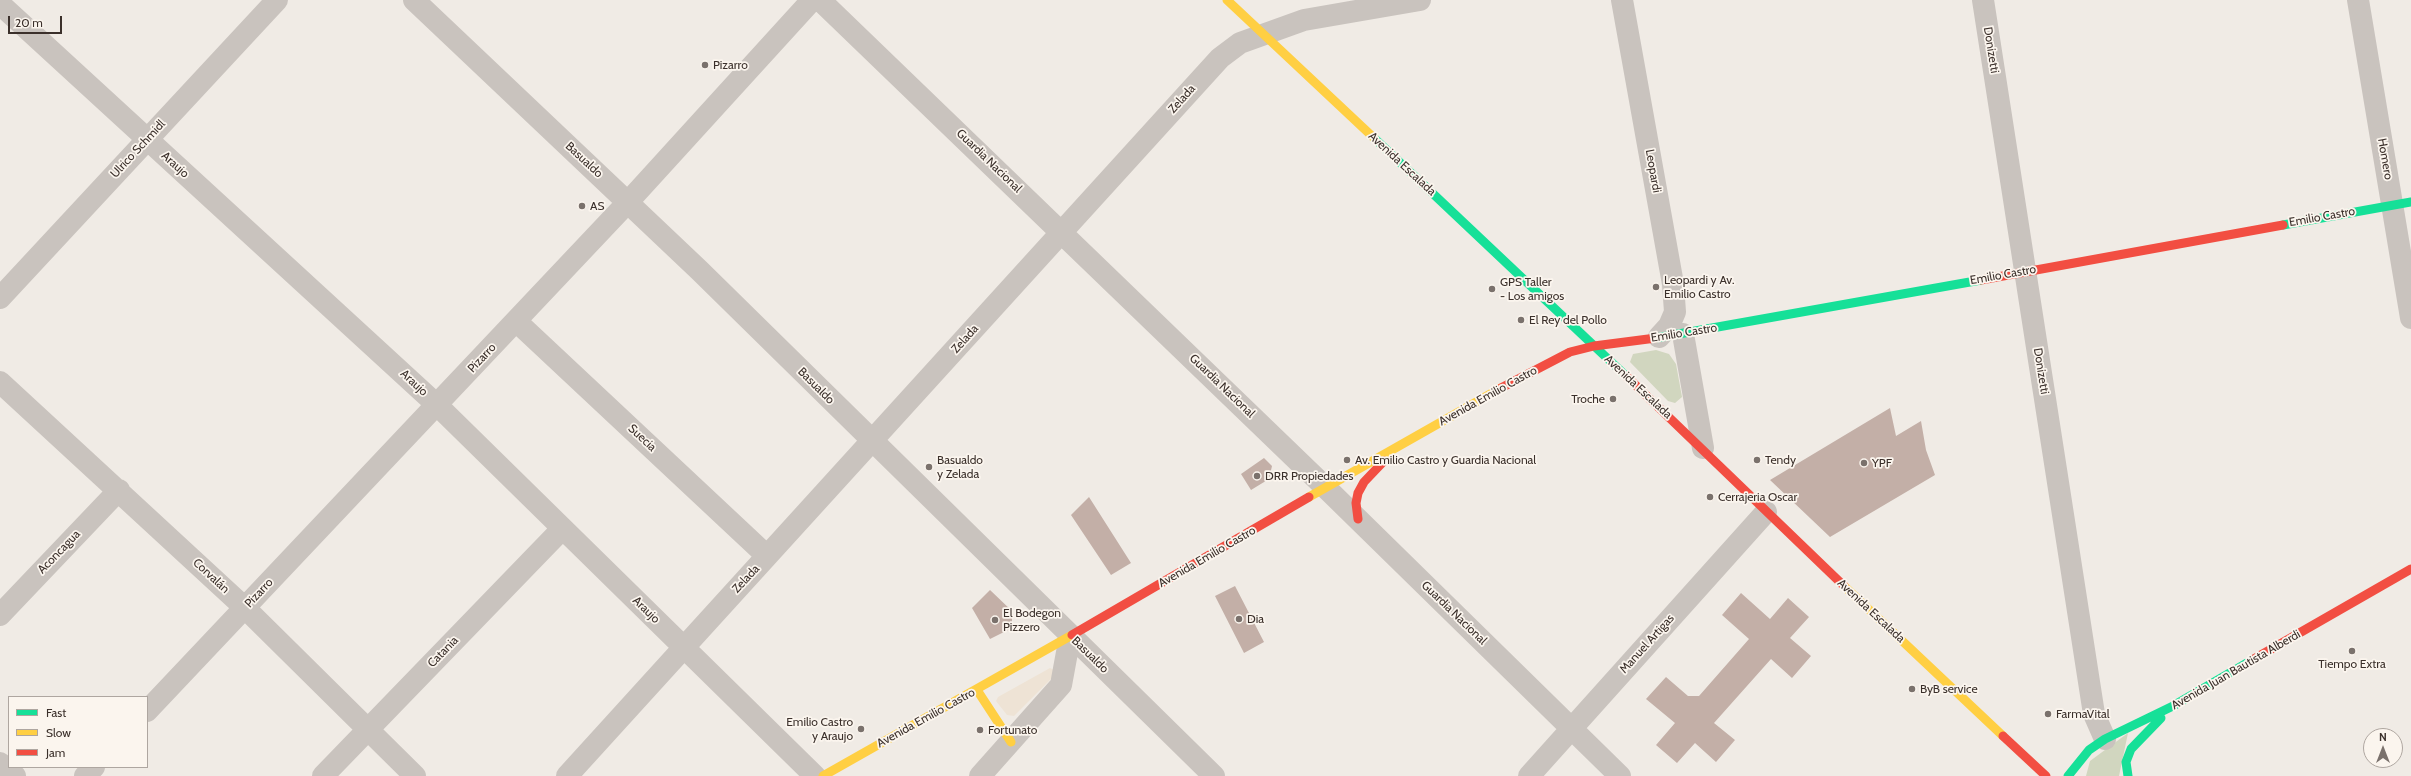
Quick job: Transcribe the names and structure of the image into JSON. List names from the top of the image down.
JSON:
{
  "streets": {
    "street": [
      "Donizetti",
      "Zelada",
      "Ulrico Schmidl",
      "Homero",
      "Basualdo",
      "Guardia Nacional",
      "Avenida Escalada",
      "Araujo",
      "Leopardi",
      "Emilio Castro",
      "Pizarro",
      "Avenida Emilio Castro",
      "Suecia",
      "Aconcagua",
      "Corvalán",
      "Manuel Artigas",
      "Catania",
      "Avenida Juan Bautista Alberdi"
    ]
  },
  "crossings": [
    ["Donizetti", "Emilio Castro"],
    ["Donizetti", "Avenida Juan Bautista Alberdi"],
    ["Zelada", "Basualdo"],
    ["Zelada", "Guardia Nacional"],
    ["Zelada", "Avenida Escalada"],
    ["Zelada", "Araujo"],
    ["Zelada", "Suecia"],
    ["Ulrico Schmidl", "Araujo"],
    ["Homero", "Emilio Castro"],
    ["Basualdo", "Pizarro"],
    ["Basualdo", "Avenida Emilio Castro"],
    ["Guardia Nacional", "Avenida Emilio Castro"],
    ["Guardia Nacional", "Manuel Artigas"],
    ["Avenida Escalada", "Emilio Castro"],
    ["Avenida Escalada", "Avenida Emilio Castro"],
    ["Avenida Escalada", "Manuel Artigas"],
    ["Araujo", "Pizarro"],
    ["Araujo", "Catania"],
    ["Leopardi", "Emilio Castro"],
    ["Emilio Castro", "Avenida Emilio Castro"],
    ["Pizarro", "Suecia"],
    ["Pizarro", "Corvalán"],
    ["Aconcagua", "Corvalán"],
    ["Corvalán", "Catania"]
  ],
  "places": [
    "Pizarro",
    "AS",
    "Leopardi y Av. Emilio Castro",
    "GPS Taller - Los amigos",
    "El Rey del Pollo",
    "Troche",
    "Av. Emilio Castro y Guardia Nacional",
    "Tendy",
    "YPF",
    "Basualdo y Zelada",
    "DRR Propiedades",
    "Cerrajeria Oscar",
    "Dia",
    "El Bodegon Pizzero",
    "Tiempo Extra",
    "ByB service",
    "FarmaVital",
    "Emilio Castro y Araujo",
    "Fortunato"
  ],
  "legend": ["Fast", "Slow", "Jam"],
  "scale_bar": "20 m",
  "north": "top"
}
